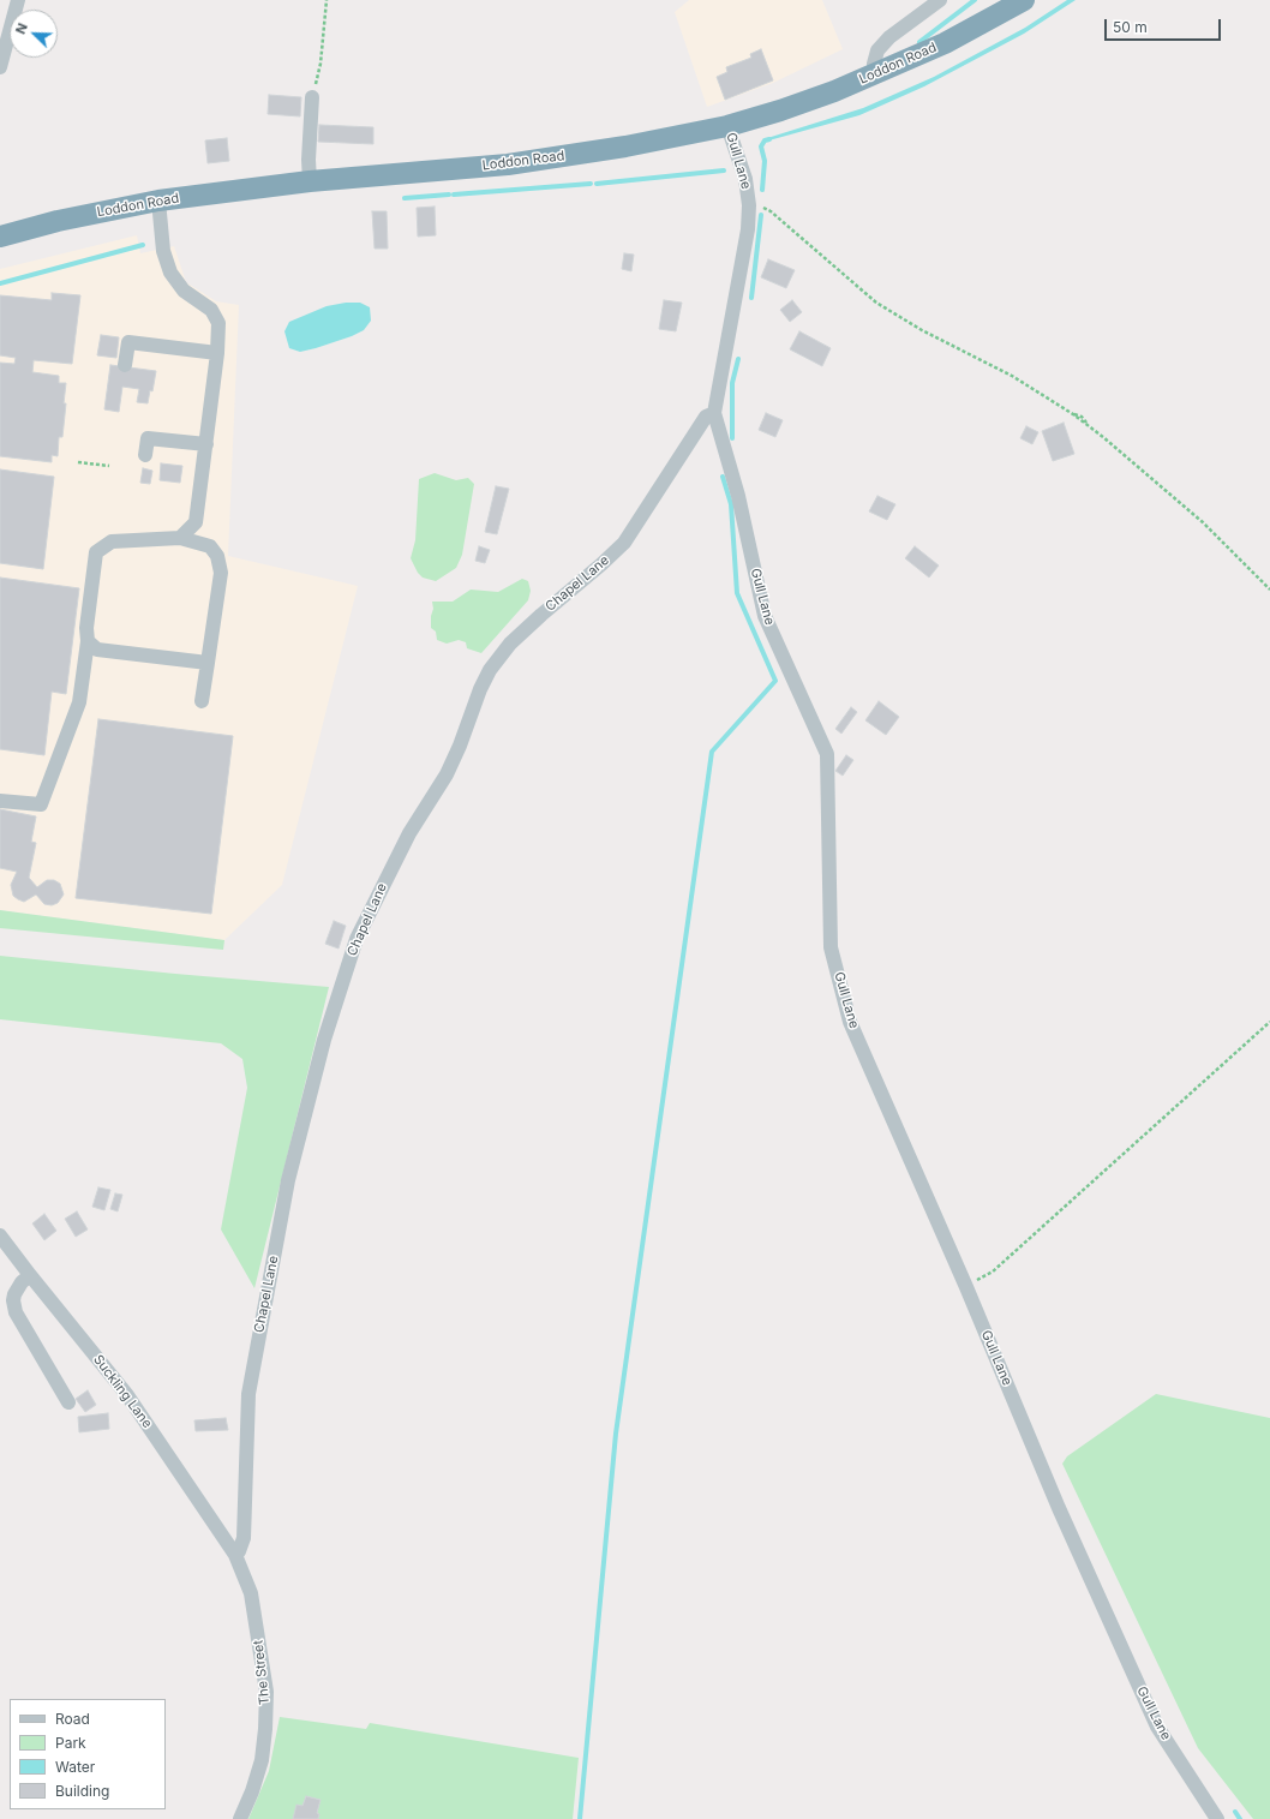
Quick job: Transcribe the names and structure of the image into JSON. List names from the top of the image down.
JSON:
{
  "streets": {
    "highway": ["Loddon Road"],
    "street": [
      "Gull Lane",
      "Chapel Lane",
      "Suckling Lane",
      "The Street"
    ]
  },
  "crossings": [
    ["Loddon Road", "Gull Lane"],
    ["Gull Lane", "Chapel Lane"],
    ["Chapel Lane", "Suckling Lane"],
    ["Chapel Lane", "The Street"],
    ["Suckling Lane", "The Street"]
  ],
  "legend": [
    "Road",
    "Park",
    "Water",
    "Building"
  ],
  "scale_bar": "50 m",
  "north": "top left"
}
